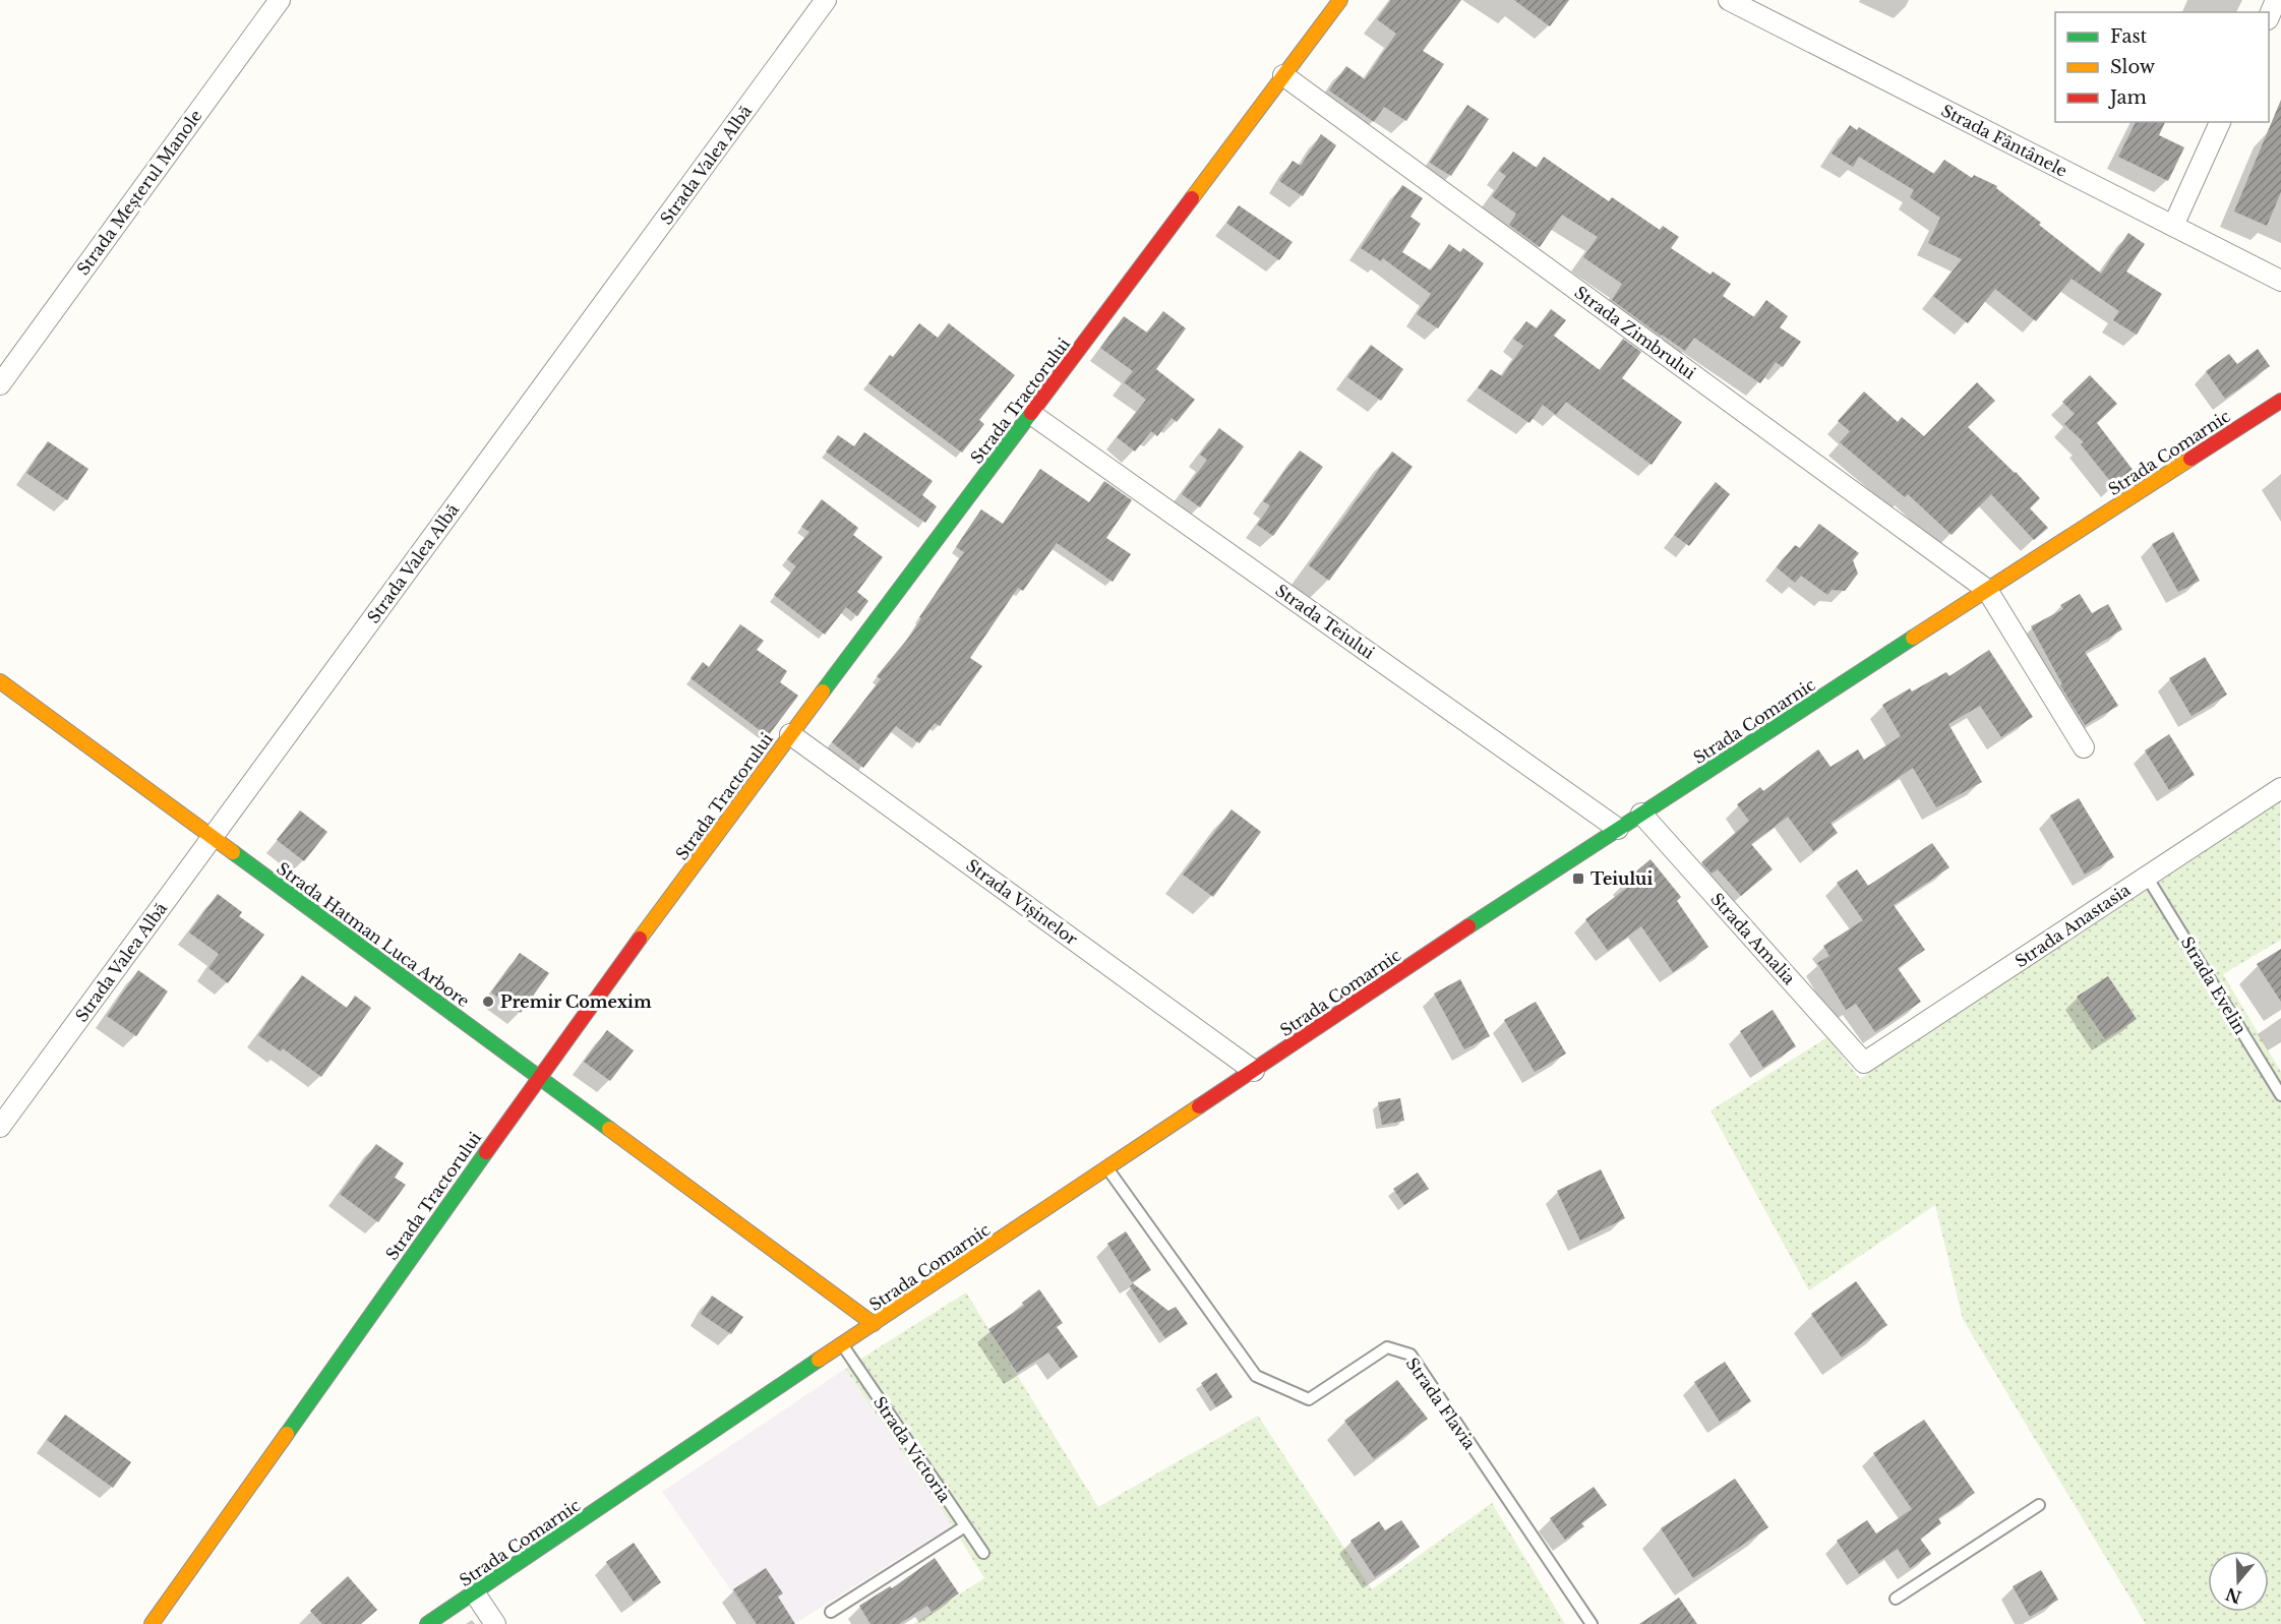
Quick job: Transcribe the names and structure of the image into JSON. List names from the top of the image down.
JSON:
{
  "streets": {
    "street": [
      "Strada Fântânele",
      "Strada Valea Albă",
      "Strada Meșterul Manole",
      "Strada Zimbrului",
      "Strada Tractorului",
      "Strada Comarnic",
      "Strada Teiului",
      "Strada Vișinelor",
      "Strada Anastasia",
      "Strada Hatman Luca Arbore",
      "Strada Amalia"
    ],
    "lane": ["Strada Evelin", "Strada Flavia", "Strada Victoria"]
  },
  "crossings": [
    ["Strada Valea Albă", "Strada Hatman Luca Arbore"],
    ["Strada Zimbrului", "Strada Tractorului"],
    ["Strada Zimbrului", "Strada Comarnic"],
    ["Strada Tractorului", "Strada Teiului"],
    ["Strada Tractorului", "Strada Vișinelor"],
    ["Strada Tractorului", "Strada Hatman Luca Arbore"],
    ["Strada Comarnic", "Strada Teiului"],
    ["Strada Comarnic", "Strada Vișinelor"],
    ["Strada Comarnic", "Strada Hatman Luca Arbore"],
    ["Strada Comarnic", "Strada Amalia"],
    ["Strada Comarnic", "Strada Flavia"],
    ["Strada Comarnic", "Strada Victoria"],
    ["Strada Anastasia", "Strada Amalia"],
    ["Strada Anastasia", "Strada Evelin"]
  ],
  "places": {
    "transit": ["Teiului"],
    "other": ["Premir Comexim"]
  },
  "legend": ["Fast", "Slow", "Jam"],
  "north": "bottom"
}
